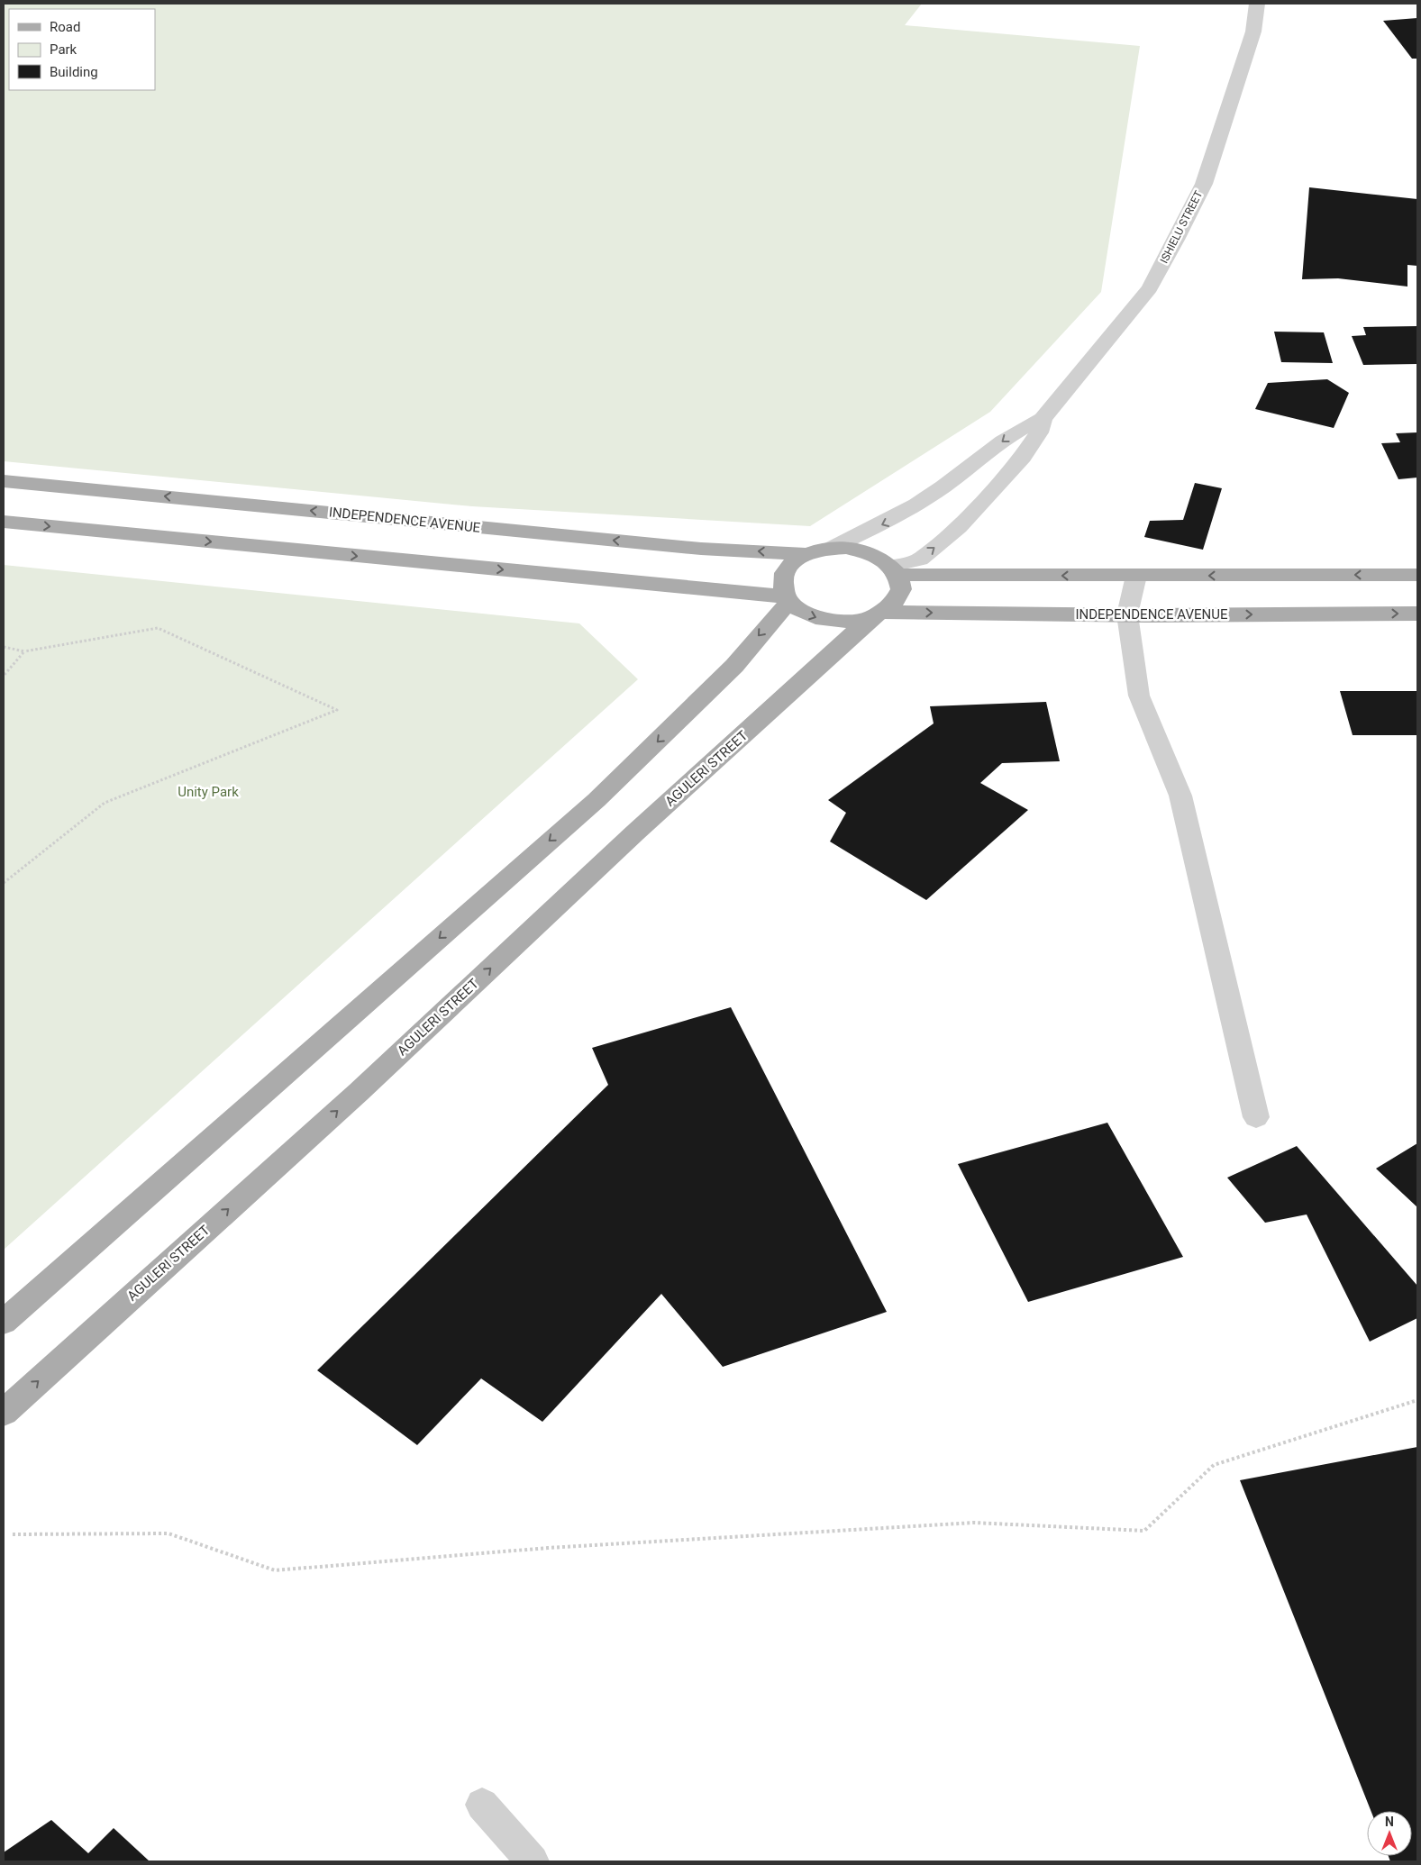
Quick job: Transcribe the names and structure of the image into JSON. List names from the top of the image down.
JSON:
{
  "streets": {
    "main road": ["INDEPENDENCE AVENUE", "AGULERI STREET"],
    "street": ["ISHIELU STREET"]
  },
  "crossings": [
    ["INDEPENDENCE AVENUE", "AGULERI STREET"]
  ],
  "parks": ["Unity Park"],
  "legend": ["Road", "Park", "Building"],
  "north": "top"
}
